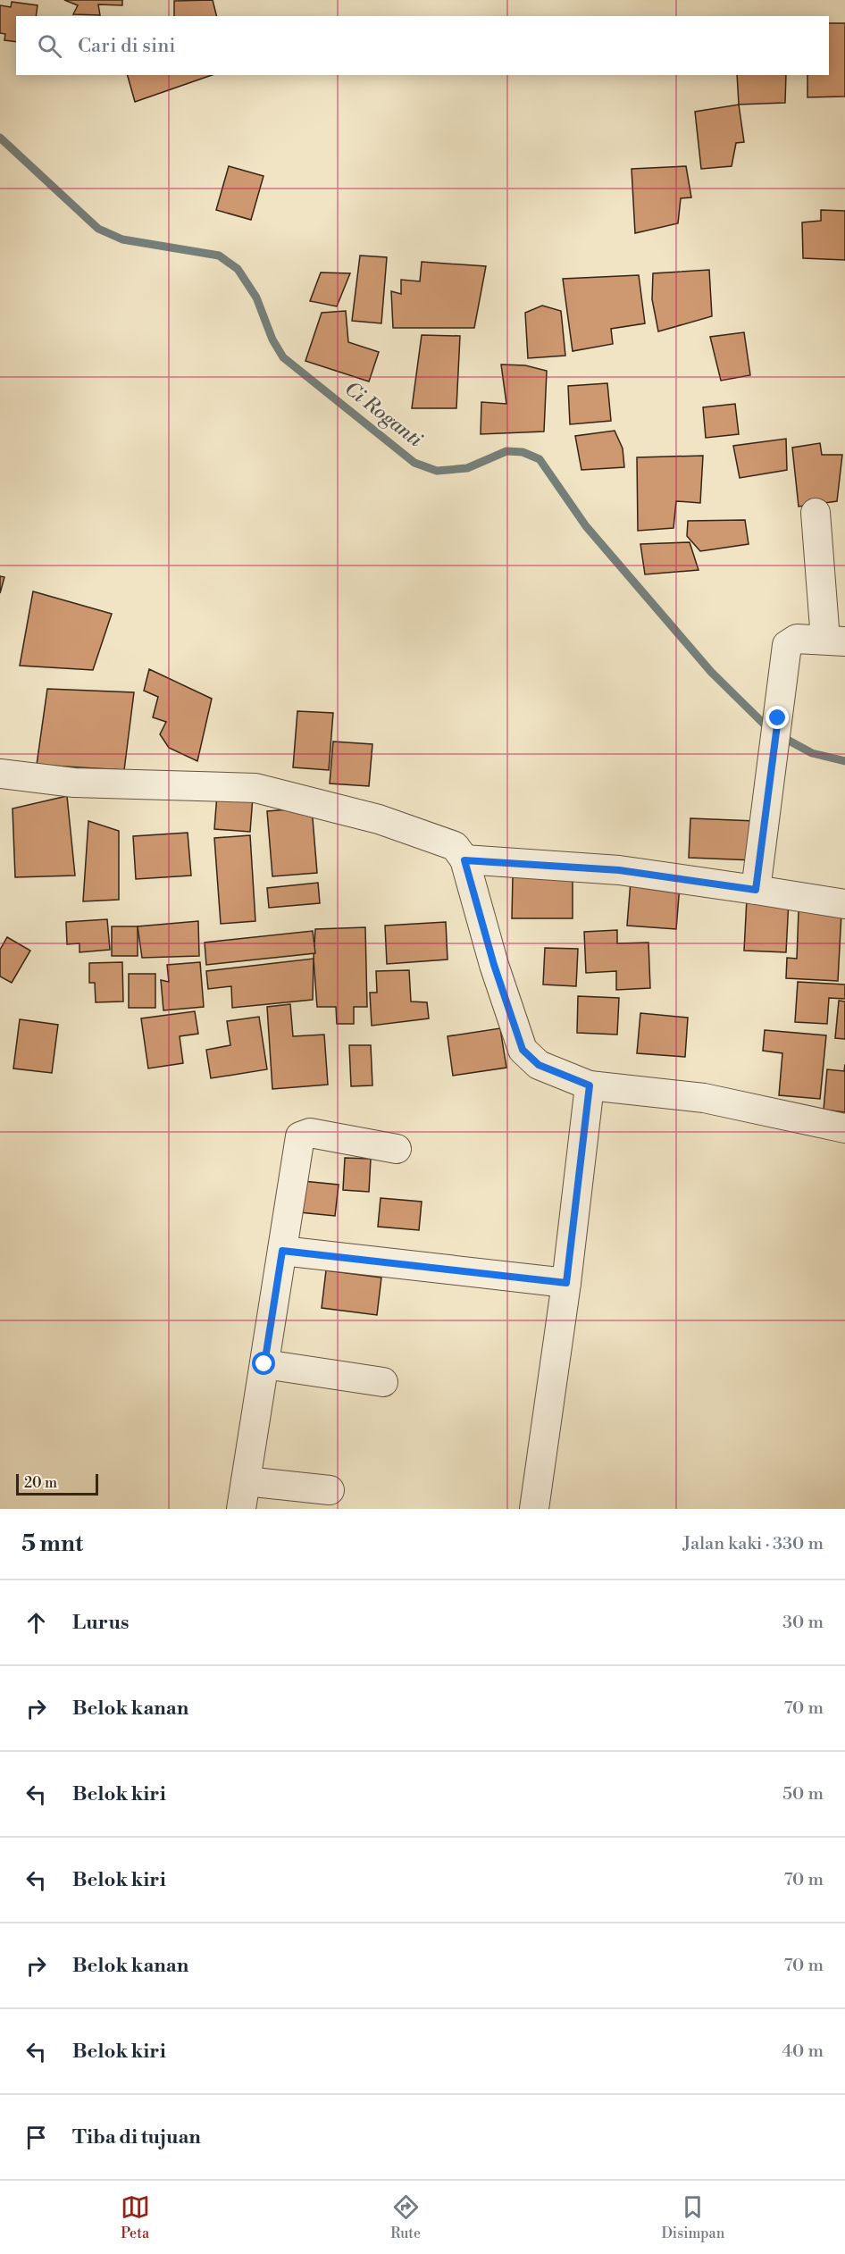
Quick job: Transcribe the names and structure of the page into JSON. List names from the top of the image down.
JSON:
{
  "water": ["Ci Roganti"],
  "scale_bar": "20 m",
  "page": {
    "search": "Cari di sini",
    "scale": "20 m",
    "heading": ["5 mnt", "Jalan kaki · 330 m"],
    "list": [
      ["Lurus", "30 m"],
      ["Belok kanan", "70 m"],
      ["Belok kiri", "50 m"],
      ["Belok kiri", "70 m"],
      ["Belok kanan", "70 m"],
      ["Belok kiri", "40 m"],
      "Tiba di tujuan"
    ],
    "nav": ["Peta", "Rute", "Disimpan"]
  }
}
